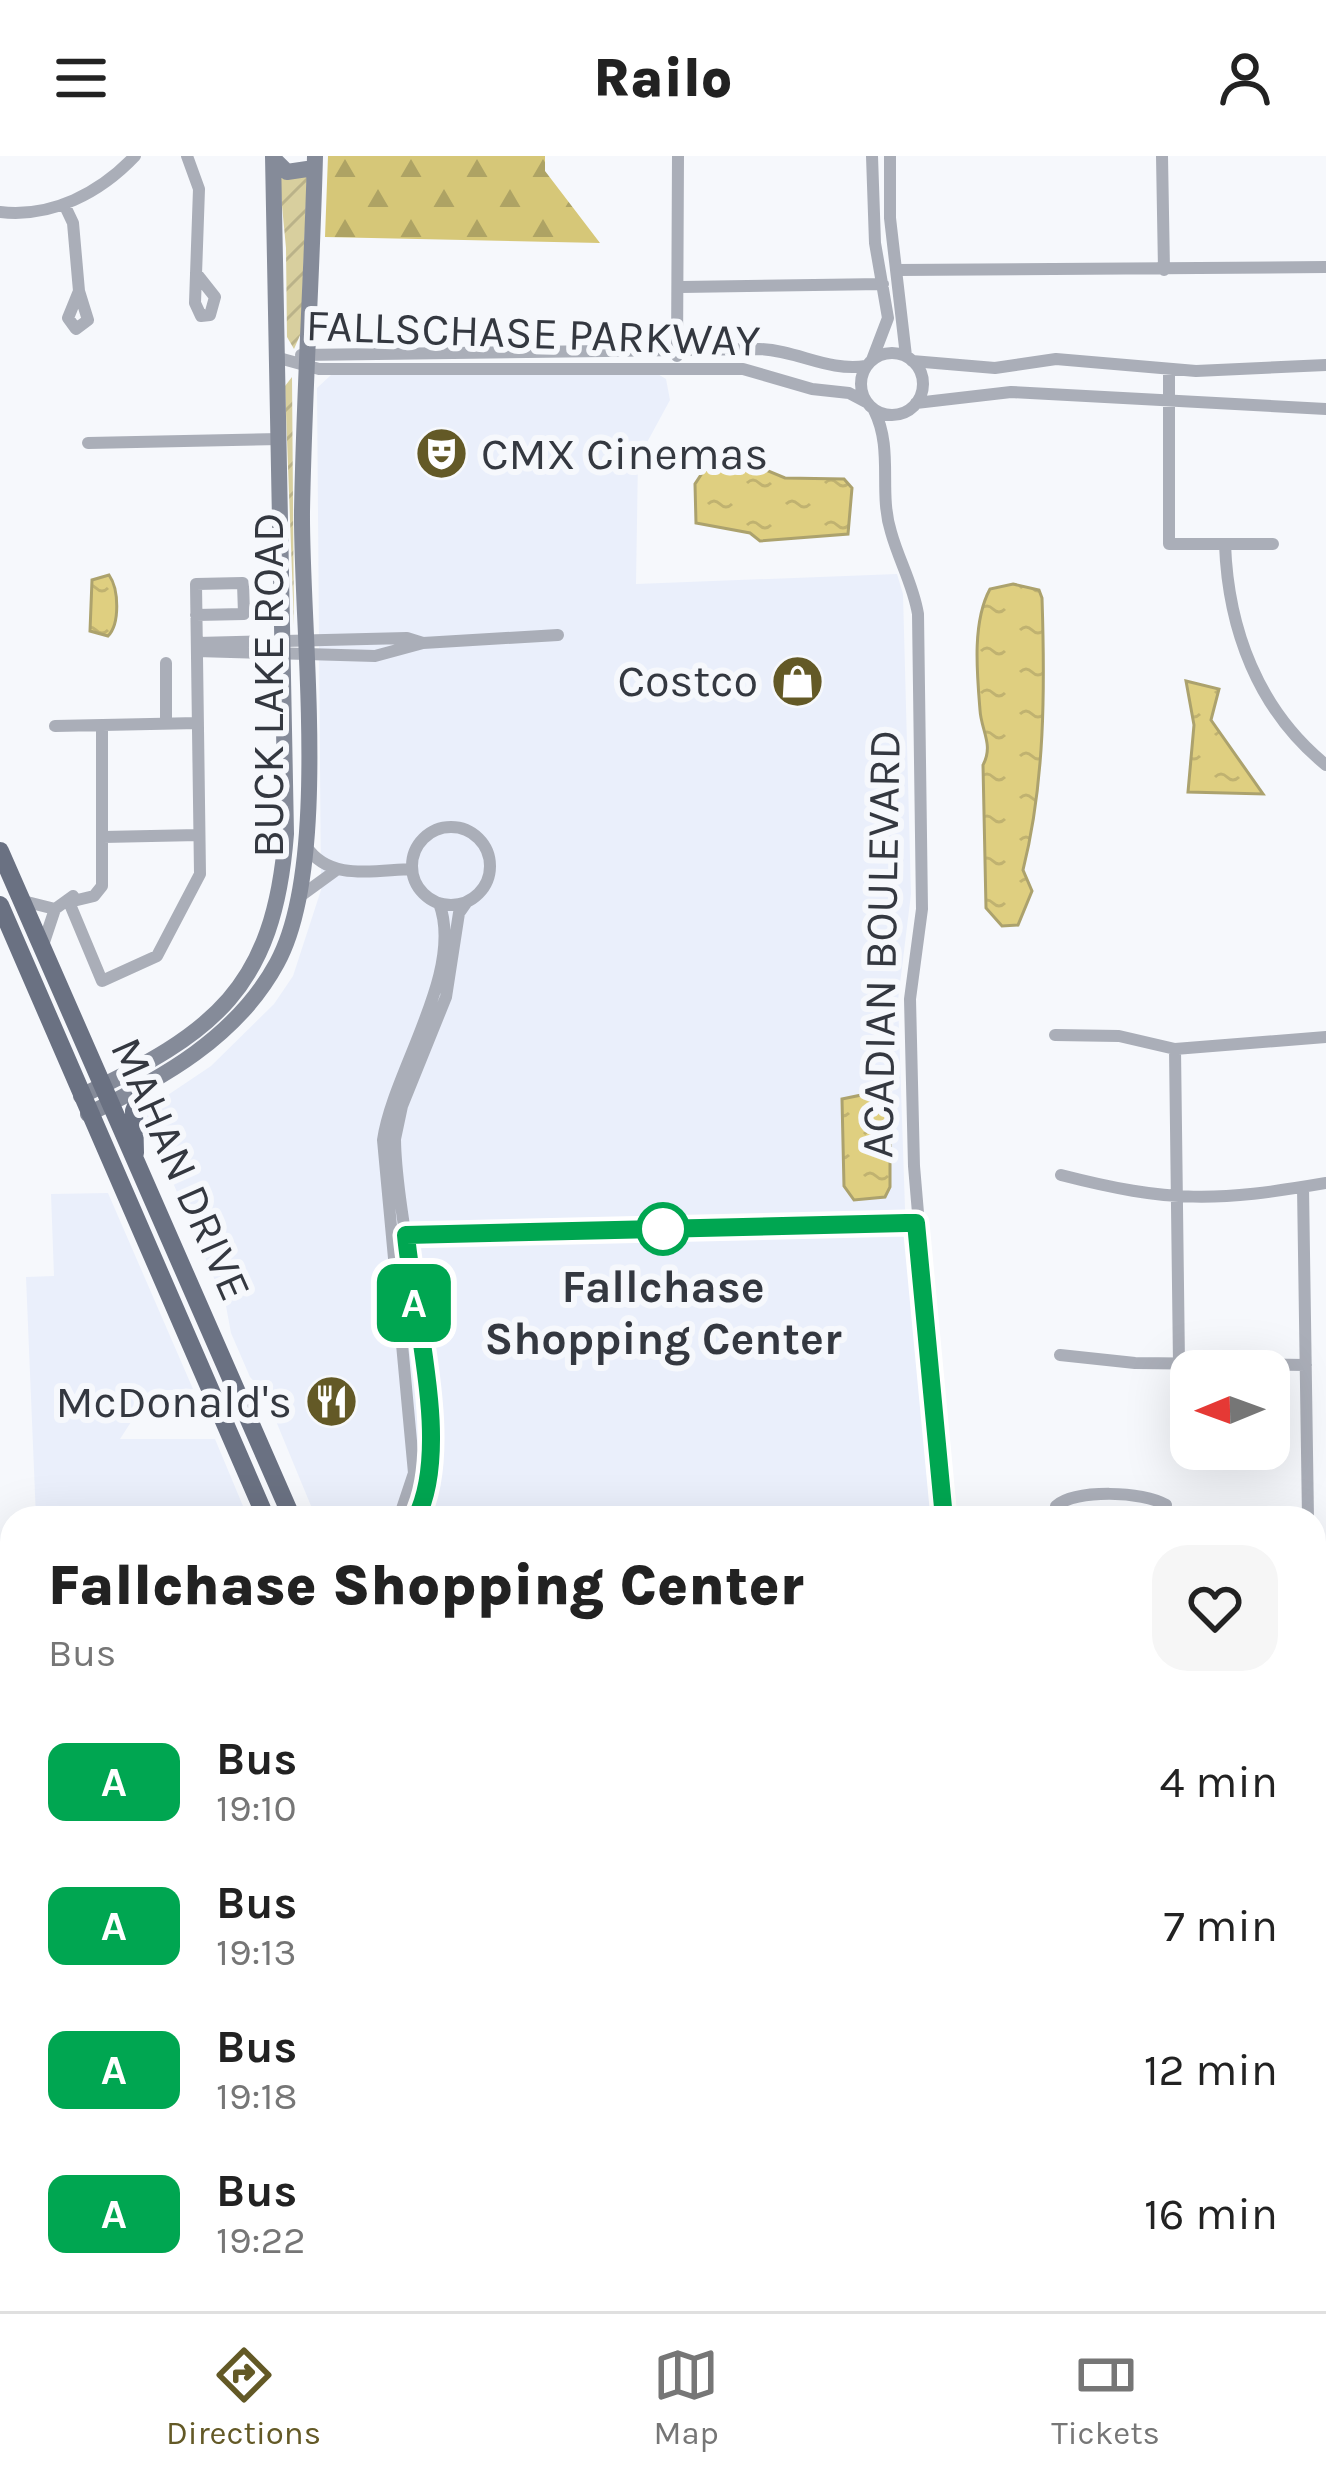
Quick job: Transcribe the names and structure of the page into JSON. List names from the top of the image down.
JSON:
{
  "streets": {
    "main road": ["BUCK LAKE ROAD", "MAHAN DRIVE"],
    "street": ["FALLSCHASE PARKWAY", "ACADIAN BOULEVARD"]
  },
  "crossings": [
    ["FALLSCHASE PARKWAY", "BUCK LAKE ROAD"],
    ["FALLSCHASE PARKWAY", "ACADIAN BOULEVARD"],
    ["BUCK LAKE ROAD", "MAHAN DRIVE"]
  ],
  "places": {
    "theatre": ["CMX Cinemas"],
    "shop": ["Costco"],
    "other": ["Fallchase Shopping Center"],
    "restaurant": ["McDonald's"]
  },
  "lines": ["bus line A"],
  "north": "left",
  "page": {
    "header": "Railo",
    "on_map": "A",
    "heading": ["Fallchase Shopping Center", "Bus"],
    "list": [
      {
        "mark": "A",
        "name": "Bus",
        "note": "19:10",
        "value": "4 min"
      },
      {
        "mark": "A",
        "name": "Bus",
        "note": "19:13",
        "value": "7 min"
      },
      {
        "mark": "A",
        "name": "Bus",
        "note": "19:18",
        "value": "12 min"
      },
      {
        "mark": "A",
        "name": "Bus",
        "note": "19:22",
        "value": "16 min"
      }
    ],
    "tabs": ["Directions", "Map", "Tickets"]
  }
}
